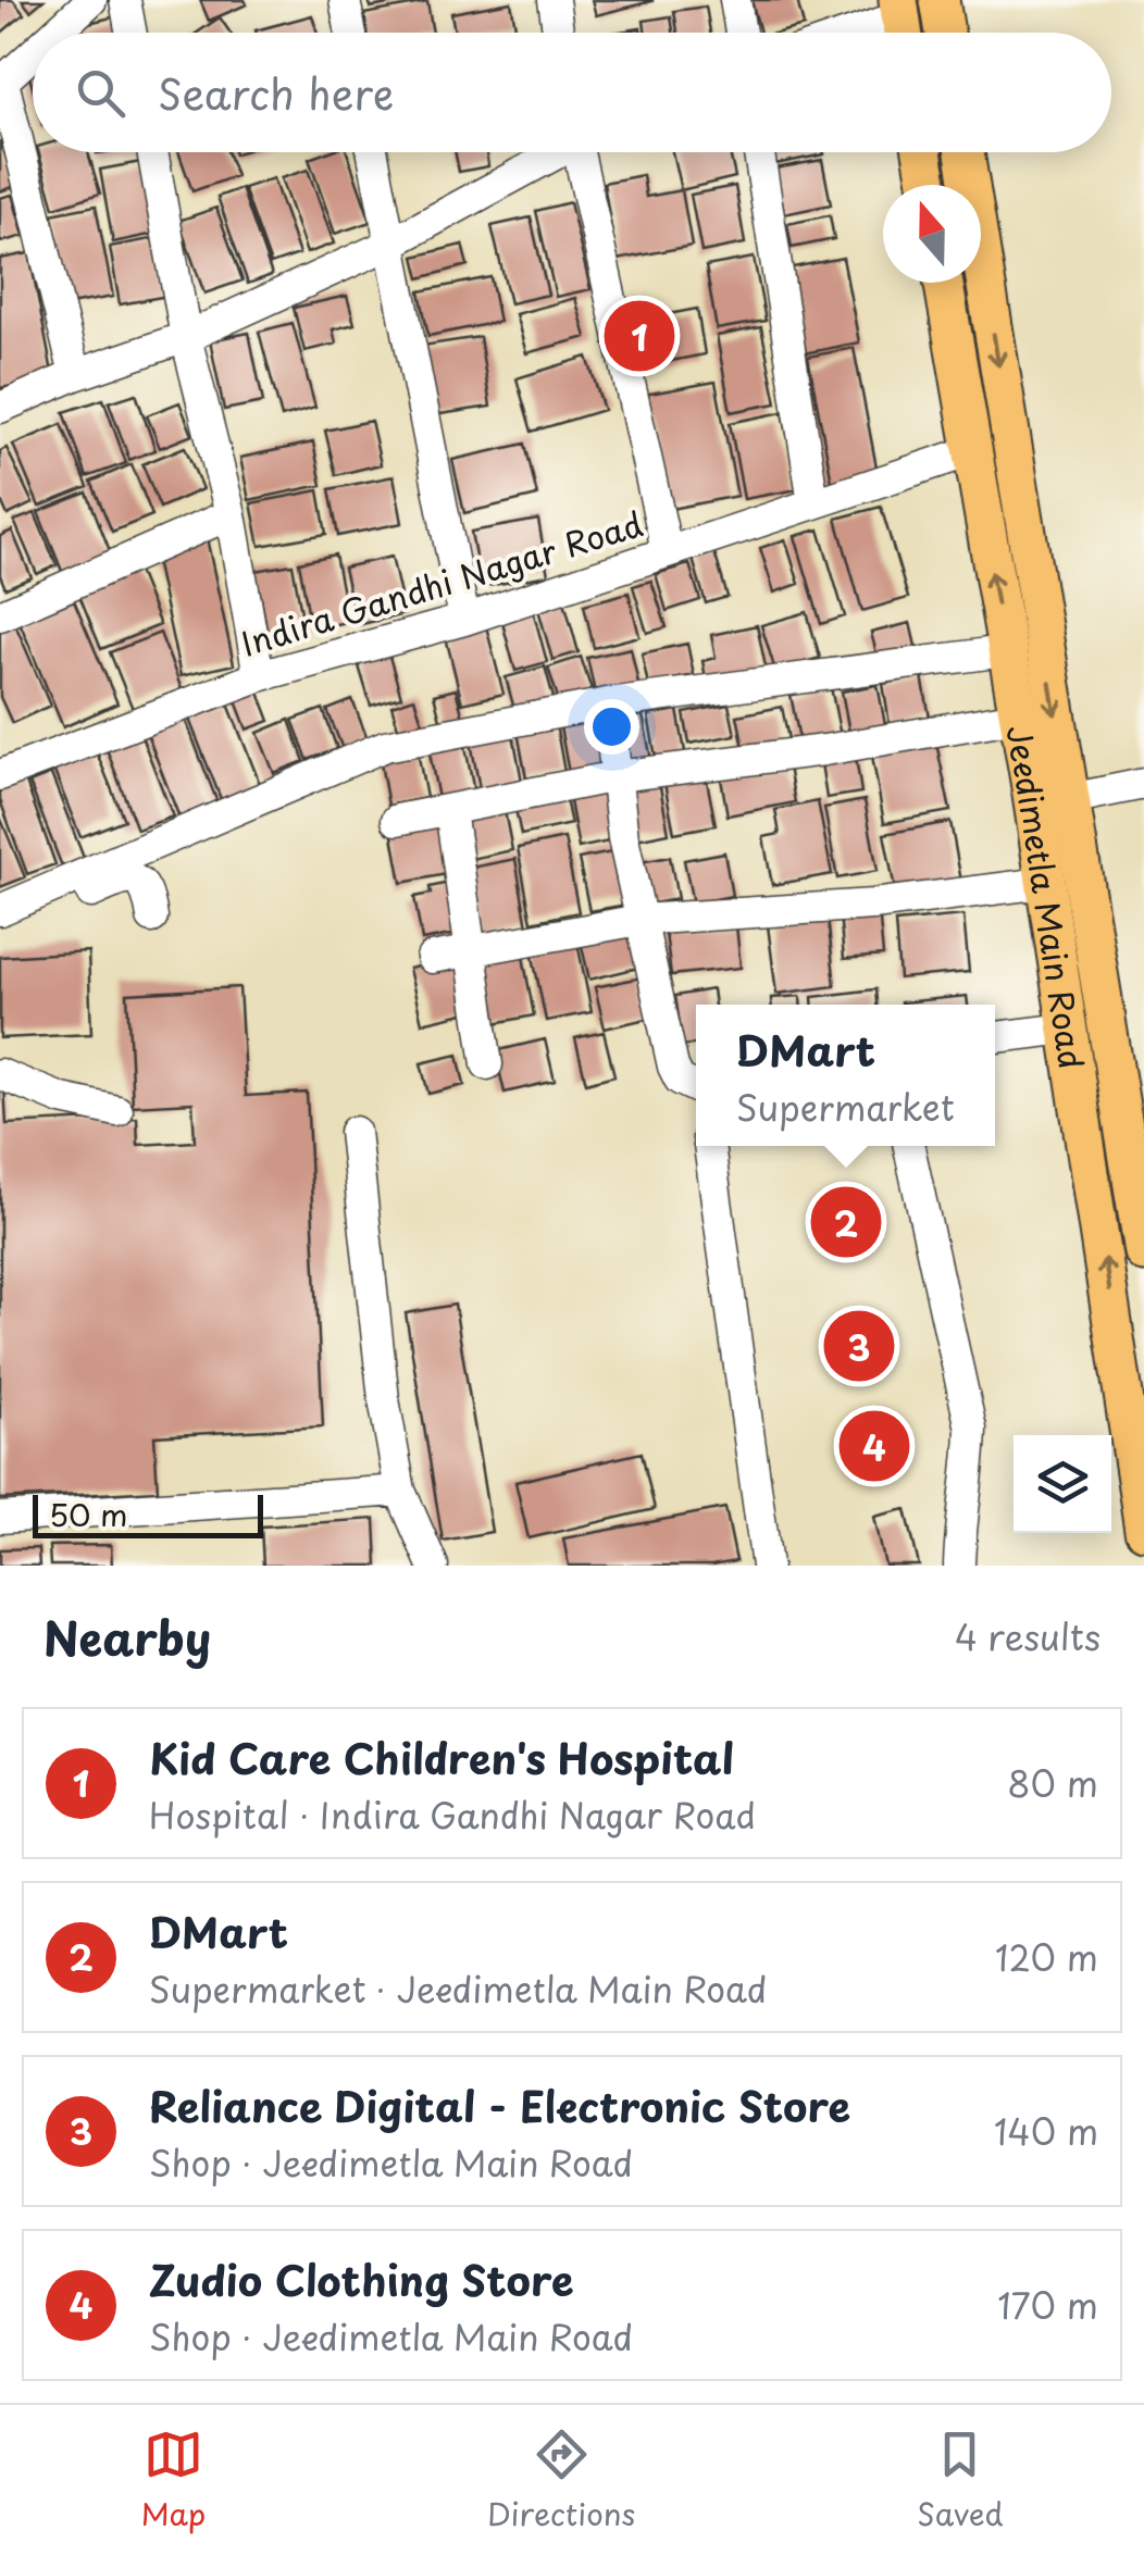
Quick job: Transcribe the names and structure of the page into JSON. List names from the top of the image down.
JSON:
{
  "streets": {
    "main road": ["Jeedimetla Main Road"],
    "street": ["Indira Gandhi Nagar Road"]
  },
  "crossings": [
    ["Indira Gandhi Nagar Road", "Jeedimetla Main Road"]
  ],
  "scale_bar": "50 m",
  "north": "top",
  "page": {
    "search": "Search here",
    "pins": [
      "1",
      "2",
      "3",
      "4"
    ],
    "popup": ["DMart", "Supermarket"],
    "scale": "50 m",
    "heading": ["Nearby", "4 results"],
    "list": [
      {
        "mark": "1",
        "name": "Kid Care Children's Hospital",
        "note": "Hospital · Indira Gandhi Nagar Road",
        "value": "80 m"
      },
      {
        "mark": "2",
        "name": "DMart",
        "note": "Supermarket · Jeedimetla Main Road",
        "value": "120 m"
      },
      {
        "mark": "3",
        "name": "Reliance Digital - Electronic Store",
        "note": "Shop · Jeedimetla Main Road",
        "value": "140 m"
      },
      {
        "mark": "4",
        "name": "Zudio Clothing Store",
        "note": "Shop · Jeedimetla Main Road",
        "value": "170 m"
      }
    ],
    "nav": ["Map", "Directions", "Saved"]
  }
}
